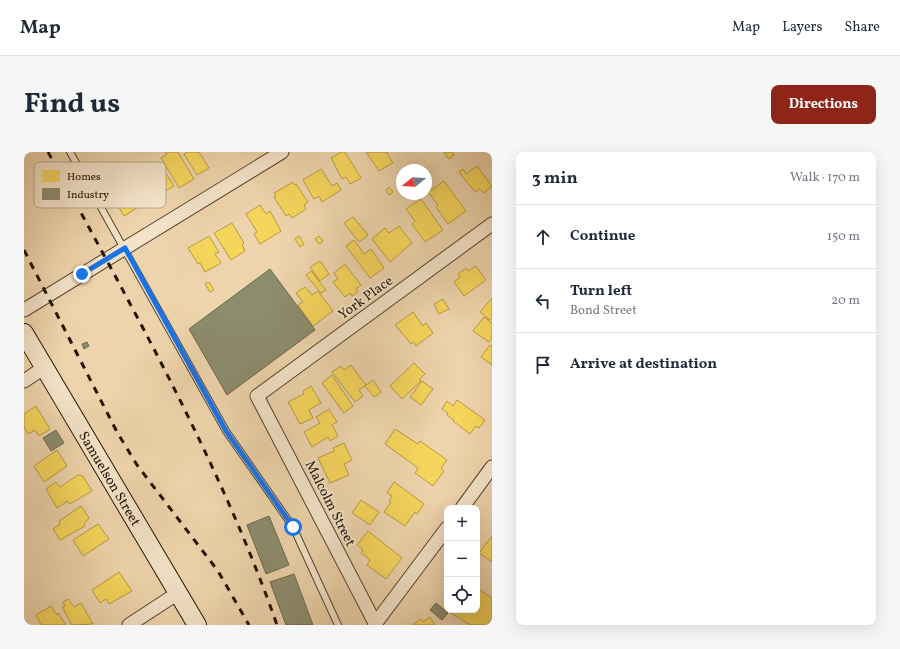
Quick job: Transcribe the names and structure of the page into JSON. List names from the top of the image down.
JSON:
{
  "streets": {
    "street": ["York Place", "Samuelson Street", "Malcolm Street"]
  },
  "crossings": [
    ["York Place", "Malcolm Street"]
  ],
  "legend": ["Homes", "Industry"],
  "north": "left",
  "page": {
    "header": "Map",
    "nav": ["Map", "Layers", "Share"],
    "title": "Find us",
    "buttons": "Directions",
    "heading": ["3 min", "Walk · 170 m"],
    "list": [
      ["Continue", "150 m"],
      ["Turn left", "Bond Street", "20 m"],
      "Arrive at destination"
    ],
    "map_buttons": ["+", "−"]
  }
}
